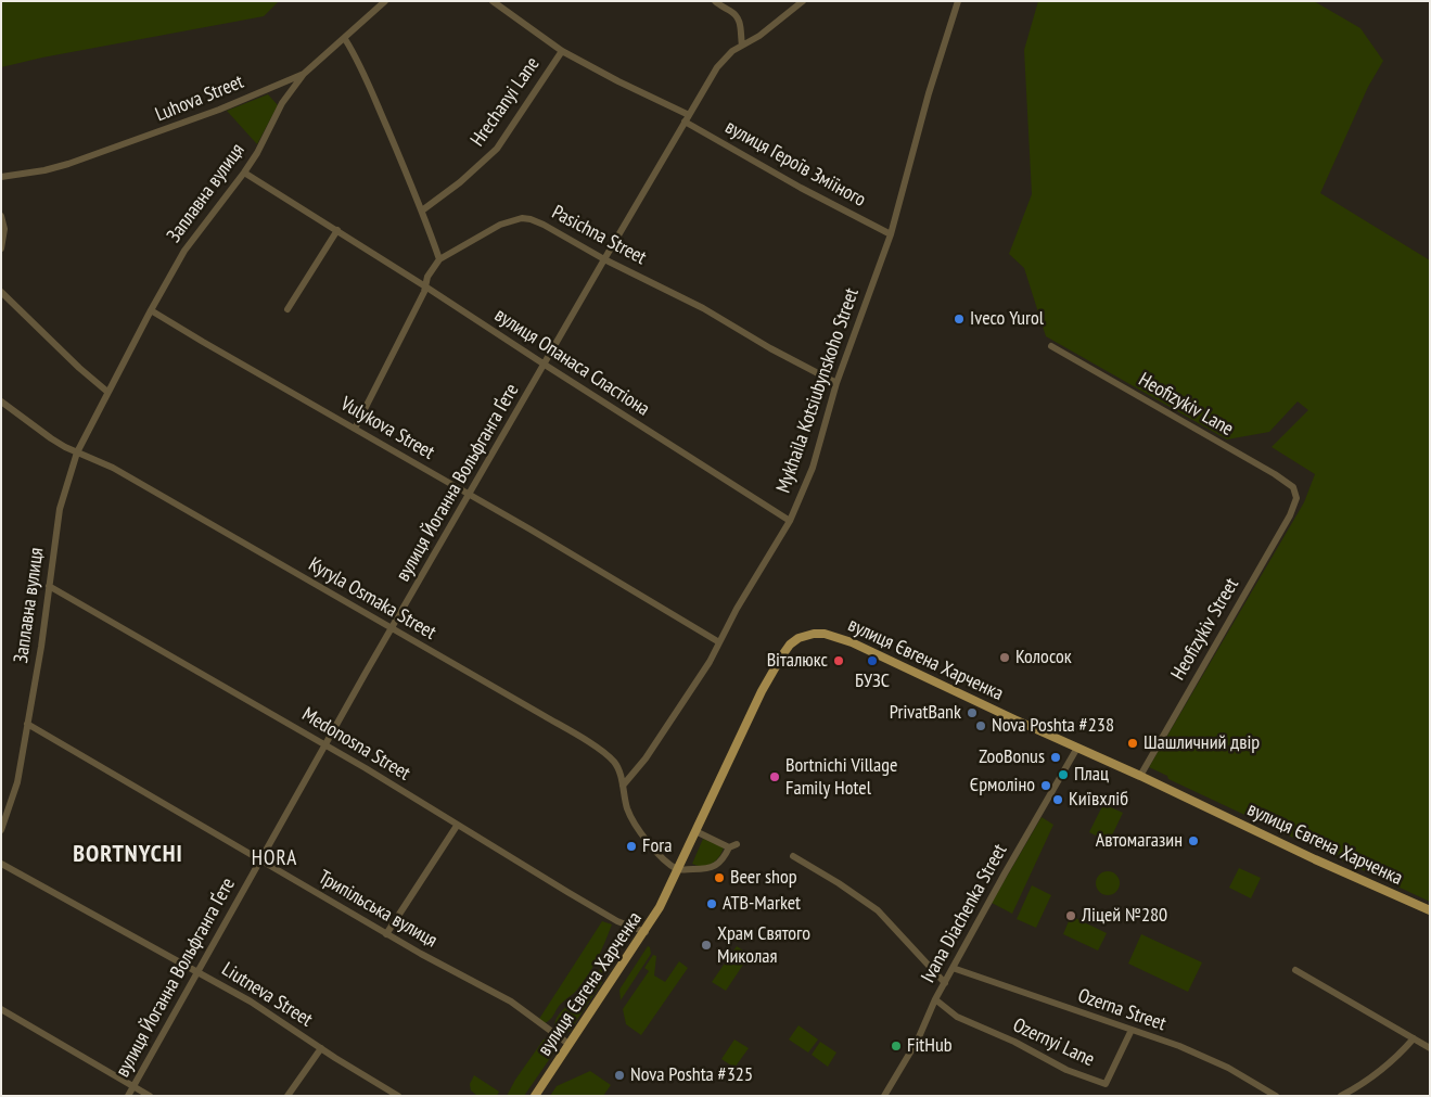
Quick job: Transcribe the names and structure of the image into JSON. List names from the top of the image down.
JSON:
{
  "streets": {
    "main road": ["вулиця Євгена Харченка"],
    "street": [
      "Luhova Street",
      "Hrechanyi Lane",
      "вулиця Героїв Зміїного",
      "Заплавна вулиця",
      "Pasichna Street",
      "вулиця Опанаса Сластіона",
      "Mykhaila Kotsiubynskoho Street",
      "Heofizykiv Lane",
      "Vulykova Street",
      "вулиця Йоганна Вольфганга Ґете",
      "Kyryla Osmaka Street",
      "Heofizykiv Street",
      "Medonosna Street",
      "Трипільська вулиця",
      "Ivana Diachenka Street",
      "Liutneva Street",
      "Ozerna Street",
      "Ozernyi Lane"
    ]
  },
  "crossings": [
    ["Luhova Street", "Заплавна вулиця"],
    ["вулиця Героїв Зміїного", "Mykhaila Kotsiubynskoho Street"],
    ["вулиця Героїв Зміїного", "вулиця Йоганна Вольфганга Ґете"],
    ["Заплавна вулиця", "вулиця Опанаса Сластіона"],
    ["Заплавна вулиця", "Vulykova Street"],
    ["Заплавна вулиця", "Kyryla Osmaka Street"],
    ["Заплавна вулиця", "Medonosna Street"],
    ["Заплавна вулиця", "Трипільська вулиця"],
    ["Pasichna Street", "Mykhaila Kotsiubynskoho Street"],
    ["Pasichna Street", "вулиця Йоганна Вольфганга Ґете"],
    ["вулиця Опанаса Сластіона", "Mykhaila Kotsiubynskoho Street"],
    ["вулиця Опанаса Сластіона", "вулиця Йоганна Вольфганга Ґете"],
    ["Mykhaila Kotsiubynskoho Street", "Vulykova Street"],
    ["Mykhaila Kotsiubynskoho Street", "Kyryla Osmaka Street"],
    ["Heofizykiv Lane", "Heofizykiv Street"],
    ["Vulykova Street", "вулиця Йоганна Вольфганга Ґете"],
    ["вулиця Йоганна Вольфганга Ґете", "Kyryla Osmaka Street"],
    ["вулиця Йоганна Вольфганга Ґете", "Medonosna Street"],
    ["вулиця Йоганна Вольфганга Ґете", "Трипільська вулиця"],
    ["вулиця Йоганна Вольфганга Ґете", "Liutneva Street"],
    ["Kyryla Osmaka Street", "вулиця Євгена Харченка"],
    ["Heofizykiv Street", "вулиця Євгена Харченка"],
    ["вулиця Євгена Харченка", "Medonosna Street"],
    ["вулиця Євгена Харченка", "Трипільська вулиця"],
    ["вулиця Євгена Харченка", "Ivana Diachenka Street"],
    ["Ivana Diachenka Street", "Ozerna Street"],
    ["Ivana Diachenka Street", "Ozernyi Lane"],
    ["Ozerna Street", "Ozernyi Lane"]
  ],
  "districts": ["BORTNYCHI", "HORA"],
  "places": [
    "Iveco Yurol",
    "Колосок",
    "Віталюкс",
    "БУЗС",
    "PrivatBank",
    "Nova Poshta #238",
    "Шашличний двір",
    "ZooBonus",
    "Плац",
    "Bortnichi Village Family Hotel",
    "Єрмоліно",
    "Київхліб",
    "Автомагазин",
    "Fora",
    "Beer shop",
    "ATB-Market",
    "Ліцей №280",
    "Храм Святого Миколая",
    "FitHub",
    "Nova Poshta #325"
  ]
}
